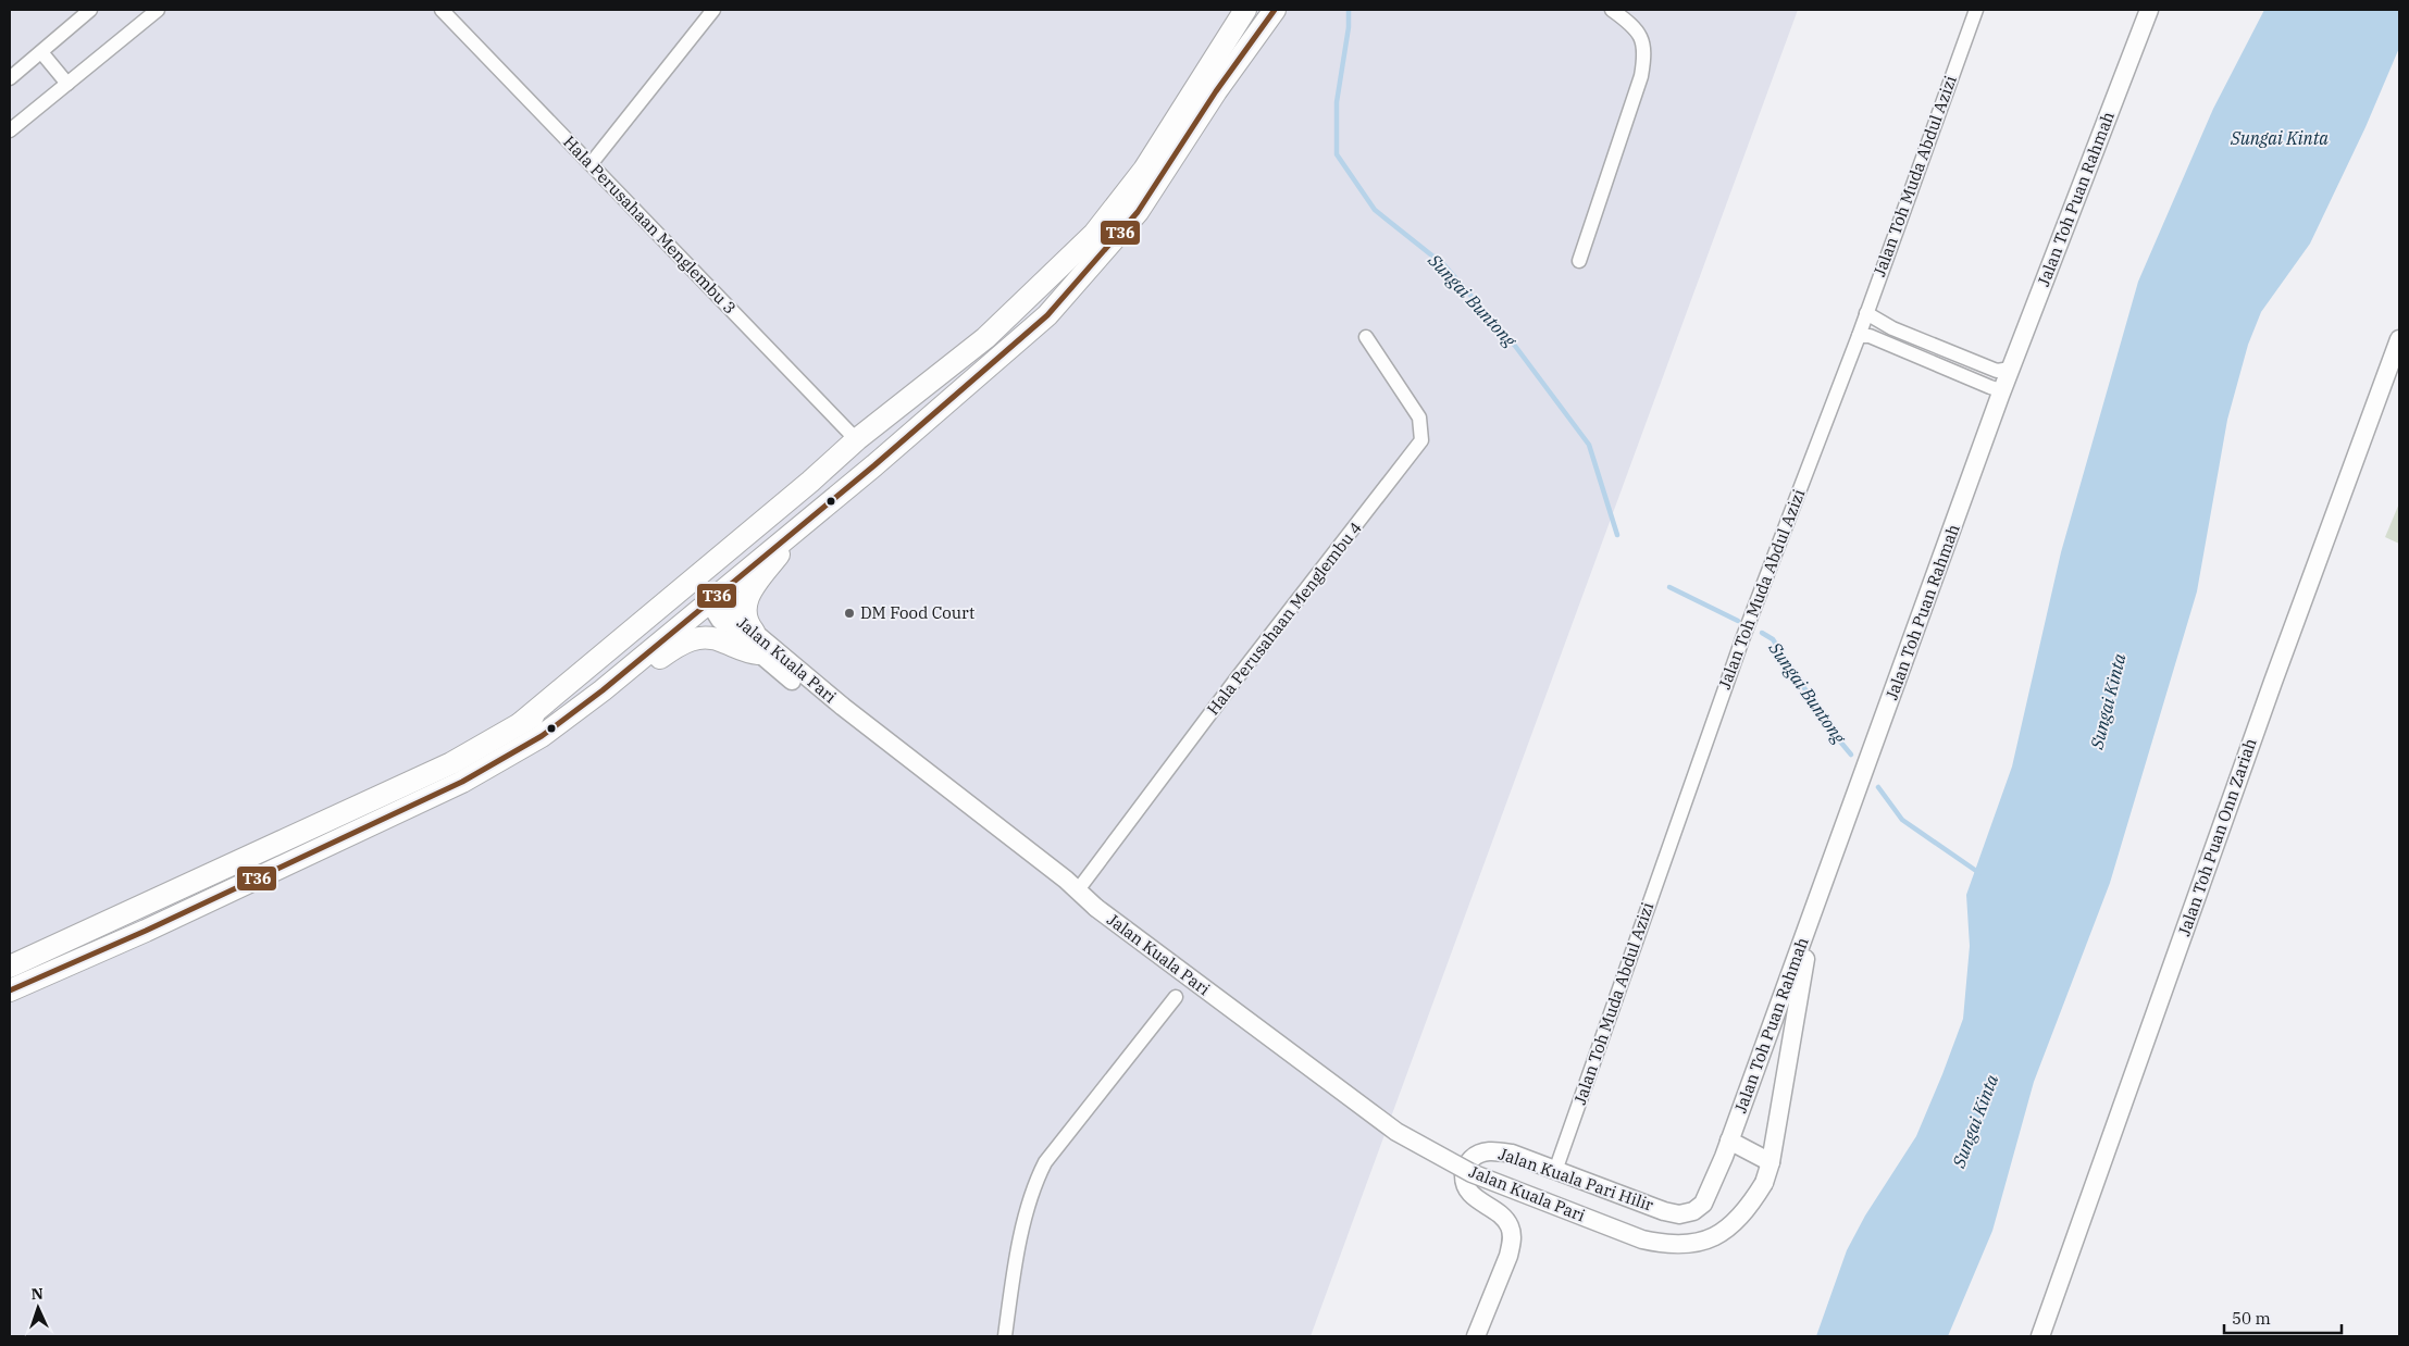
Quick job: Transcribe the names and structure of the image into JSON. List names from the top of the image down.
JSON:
{
  "streets": {
    "street": [
      "Jalan Toh Muda Abdul Azizi",
      "Jalan Toh Puan Rahmah",
      "Hala Perusahaan Menglembu 3",
      "Hala Perusahaan Menglembu 4",
      "Jalan Kuala Pari",
      "Jalan Toh Puan Onn Zariah",
      "Jalan Kuala Pari Hilir"
    ]
  },
  "crossings": [
    ["Jalan Toh Muda Abdul Azizi", "Jalan Kuala Pari Hilir"],
    ["Jalan Toh Puan Rahmah", "Jalan Kuala Pari"],
    ["Jalan Toh Puan Rahmah", "Jalan Kuala Pari Hilir"],
    ["Hala Perusahaan Menglembu 4", "Jalan Kuala Pari"]
  ],
  "water": ["Sungai Kinta", "Sungai Buntong"],
  "places": ["DM Food Court"],
  "lines": ["transit line T36"],
  "scale_bar": "50 m",
  "north": "top"
}
